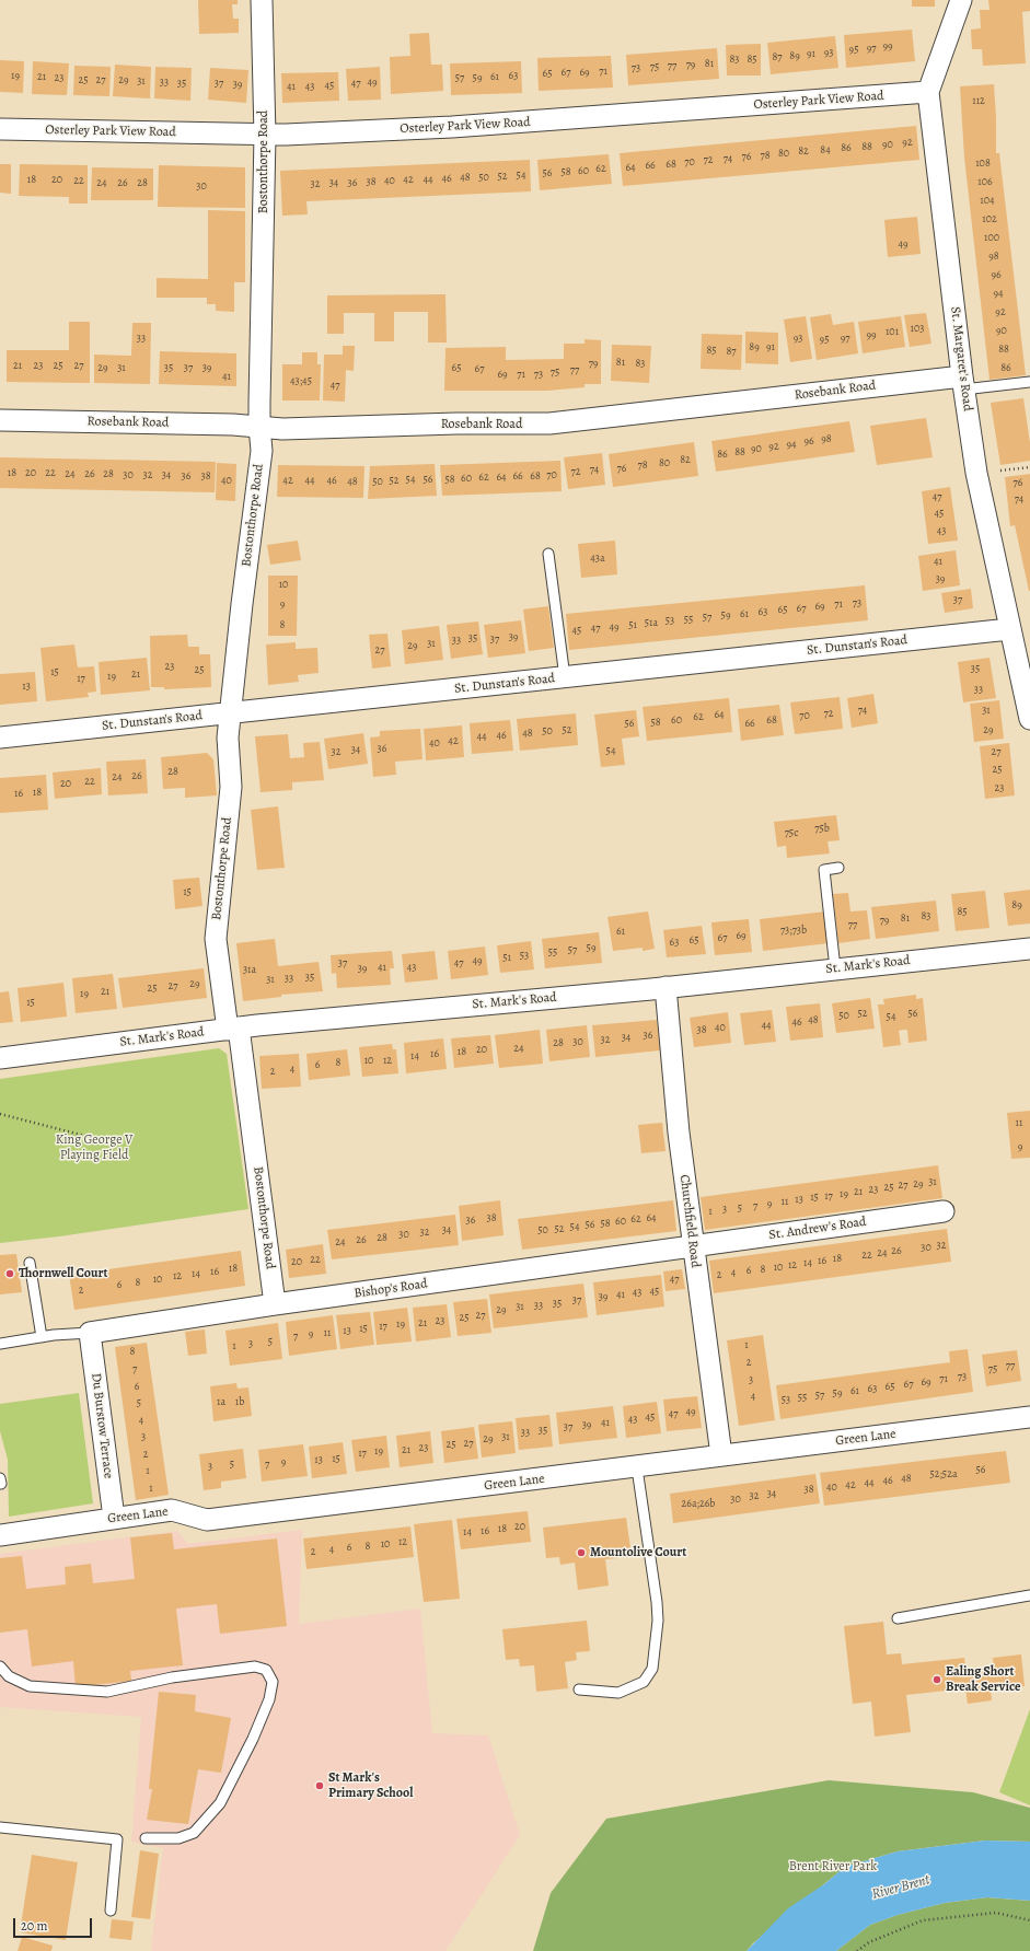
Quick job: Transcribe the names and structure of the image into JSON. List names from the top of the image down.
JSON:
{
  "streets": {
    "street": [
      "Osterley Park View Road",
      "Bostonthorpe Road",
      "St. Margaret's Road",
      "Rosebank Road",
      "St. Dunstan's Road",
      "St. Mark's Road",
      "Churchfield Road",
      "St. Andrew's Road",
      "Bishop's Road",
      "Du Burstow Terrace",
      "Green Lane"
    ]
  },
  "crossings": [
    ["Osterley Park View Road", "Bostonthorpe Road"],
    ["Osterley Park View Road", "St. Margaret's Road"],
    ["Bostonthorpe Road", "Rosebank Road"],
    ["Bostonthorpe Road", "St. Dunstan's Road"],
    ["Bostonthorpe Road", "St. Mark's Road"],
    ["Bostonthorpe Road", "Bishop's Road"],
    ["St. Margaret's Road", "Rosebank Road"],
    ["St. Margaret's Road", "St. Dunstan's Road"],
    ["St. Mark's Road", "Churchfield Road"],
    ["Churchfield Road", "St. Andrew's Road"],
    ["Churchfield Road", "Bishop's Road"],
    ["Churchfield Road", "Green Lane"],
    ["St. Andrew's Road", "Bishop's Road"],
    ["Bishop's Road", "Du Burstow Terrace"],
    ["Du Burstow Terrace", "Green Lane"]
  ],
  "water": ["River Brent"],
  "parks": ["King George V Playing Field", "Brent River Park"],
  "places": [
    "Thornwell Court",
    "Mountolive Court",
    "Ealing Short Break Service",
    "St Mark's Primary School"
  ],
  "house_numbers": [
    "99",
    "97",
    "95",
    "93",
    "91",
    "89",
    "87",
    "83",
    "85",
    "81",
    "79",
    "77",
    "75",
    "73",
    "71",
    "67",
    "69",
    "65",
    "19",
    "63",
    "21",
    "61",
    "23",
    "57",
    "59",
    "25",
    "27",
    "29",
    "31",
    "33",
    "49",
    "35",
    "37",
    "47",
    "39",
    "45",
    "41",
    "43",
    "112",
    "92",
    "90",
    "88",
    "86",
    "84",
    "82",
    "80",
    "78",
    "76",
    "74",
    "72",
    "70",
    "108",
    "68",
    "66",
    "64",
    "62",
    "60",
    "58",
    "56",
    "54",
    "52",
    "48",
    "50",
    "46",
    "18",
    "20",
    "42",
    "44",
    "22",
    "40",
    "38",
    "106",
    "24",
    "26",
    "28",
    "34",
    "36",
    "32",
    "30",
    "104",
    "102",
    "100",
    "49",
    "98",
    "96",
    "94",
    "92",
    "103",
    "90",
    "101",
    "99",
    "33",
    "93",
    "97",
    "95",
    "89",
    "91",
    "88",
    "85",
    "87",
    "81",
    "79",
    "83",
    "21",
    "23",
    "25",
    "27",
    "29",
    "31",
    "35",
    "37",
    "39",
    "65",
    "86",
    "67",
    "77",
    "75",
    "69",
    "71",
    "73",
    "41",
    "43;45",
    "47",
    "98",
    "96",
    "94",
    "92",
    "90",
    "88",
    "86",
    "82",
    "80",
    "78",
    "76",
    "74",
    "72",
    "18",
    "20",
    "22",
    "24",
    "26",
    "28",
    "30",
    "32",
    "34",
    "70",
    "36",
    "38",
    "66",
    "68",
    "62",
    "64",
    "60",
    "54",
    "56",
    "58",
    "40",
    "42",
    "44",
    "46",
    "52",
    "48",
    "50",
    "76",
    "47",
    "74",
    "45",
    "43",
    "43a",
    "41",
    "39",
    "10",
    "37",
    "73",
    "9",
    "71",
    "69",
    "67",
    "65",
    "63",
    "61",
    "59",
    "57",
    "55",
    "53",
    "51a",
    "8",
    "51",
    "49",
    "47",
    "45",
    "39",
    "35",
    "37",
    "33",
    "31",
    "29",
    "27",
    "23",
    "35",
    "25",
    "15",
    "21",
    "19",
    "17",
    "13",
    "33",
    "74",
    "31",
    "72",
    "64",
    "70",
    "62",
    "60",
    "68",
    "58",
    "56",
    "66",
    "52",
    "29",
    "50",
    "48",
    "46",
    "44",
    "42",
    "40",
    "36",
    "34",
    "54",
    "32",
    "27",
    "25",
    "28",
    "26",
    "24",
    "22",
    "20",
    "23",
    "18",
    "16",
    "75b",
    "75c",
    "15",
    "89",
    "85",
    "83",
    "81",
    "79",
    "77",
    "73;73b",
    "61",
    "69",
    "67",
    "65",
    "63",
    "59",
    "57",
    "55",
    "53",
    "51",
    "49",
    "37",
    "47",
    "41",
    "43",
    "39",
    "31a",
    "35",
    "33",
    "31",
    "29",
    "27",
    "25",
    "21",
    "19",
    "15",
    "52",
    "56",
    "50",
    "54",
    "48",
    "46",
    "44",
    "40",
    "38",
    "36",
    "34",
    "32",
    "30",
    "28",
    "24",
    "20",
    "18",
    "16",
    "14",
    "10",
    "12",
    "8",
    "6",
    "4",
    "2",
    "11",
    "9",
    "31",
    "29",
    "27",
    "25",
    "23",
    "21",
    "19",
    "17",
    "15",
    "13",
    "11",
    "9",
    "7",
    "5",
    "3",
    "1",
    "38",
    "64",
    "62",
    "36",
    "60",
    "58",
    "56",
    "54",
    "52",
    "34",
    "50",
    "32",
    "30",
    "28",
    "26",
    "24",
    "32",
    "30",
    "26",
    "24",
    "22",
    "18",
    "22",
    "16",
    "20",
    "14",
    "12",
    "10",
    "18",
    "8",
    "6",
    "16",
    "4",
    "14",
    "2",
    "12",
    "10",
    "47",
    "8",
    "6",
    "2",
    "45",
    "43",
    "41",
    "39",
    "37",
    "35",
    "33",
    "31",
    "29",
    "27",
    "25",
    "23",
    "21",
    "19",
    "17",
    "15",
    "13",
    "11",
    "9",
    "7",
    "5",
    "3",
    "1",
    "1",
    "8",
    "2",
    "77",
    "7",
    "75",
    "73",
    "71",
    "3",
    "69",
    "67",
    "6",
    "65",
    "63",
    "61",
    "59",
    "57",
    "4",
    "55",
    "53",
    "1a",
    "1b",
    "5",
    "49",
    "47",
    "45",
    "43",
    "4",
    "41",
    "39",
    "37",
    "35",
    "33",
    "3",
    "31",
    "29",
    "27",
    "25",
    "23",
    "21",
    "19",
    "17",
    "2",
    "15",
    "13",
    "9",
    "5",
    "7",
    "3",
    "56",
    "1",
    "52;52a",
    "48",
    "46",
    "44",
    "42",
    "40",
    "1",
    "38",
    "34",
    "32",
    "30",
    "26a;26b",
    "20",
    "18",
    "16",
    "14",
    "12",
    "10",
    "8",
    "6",
    "4",
    "2"
  ],
  "scale_bar": "20 m"
}
